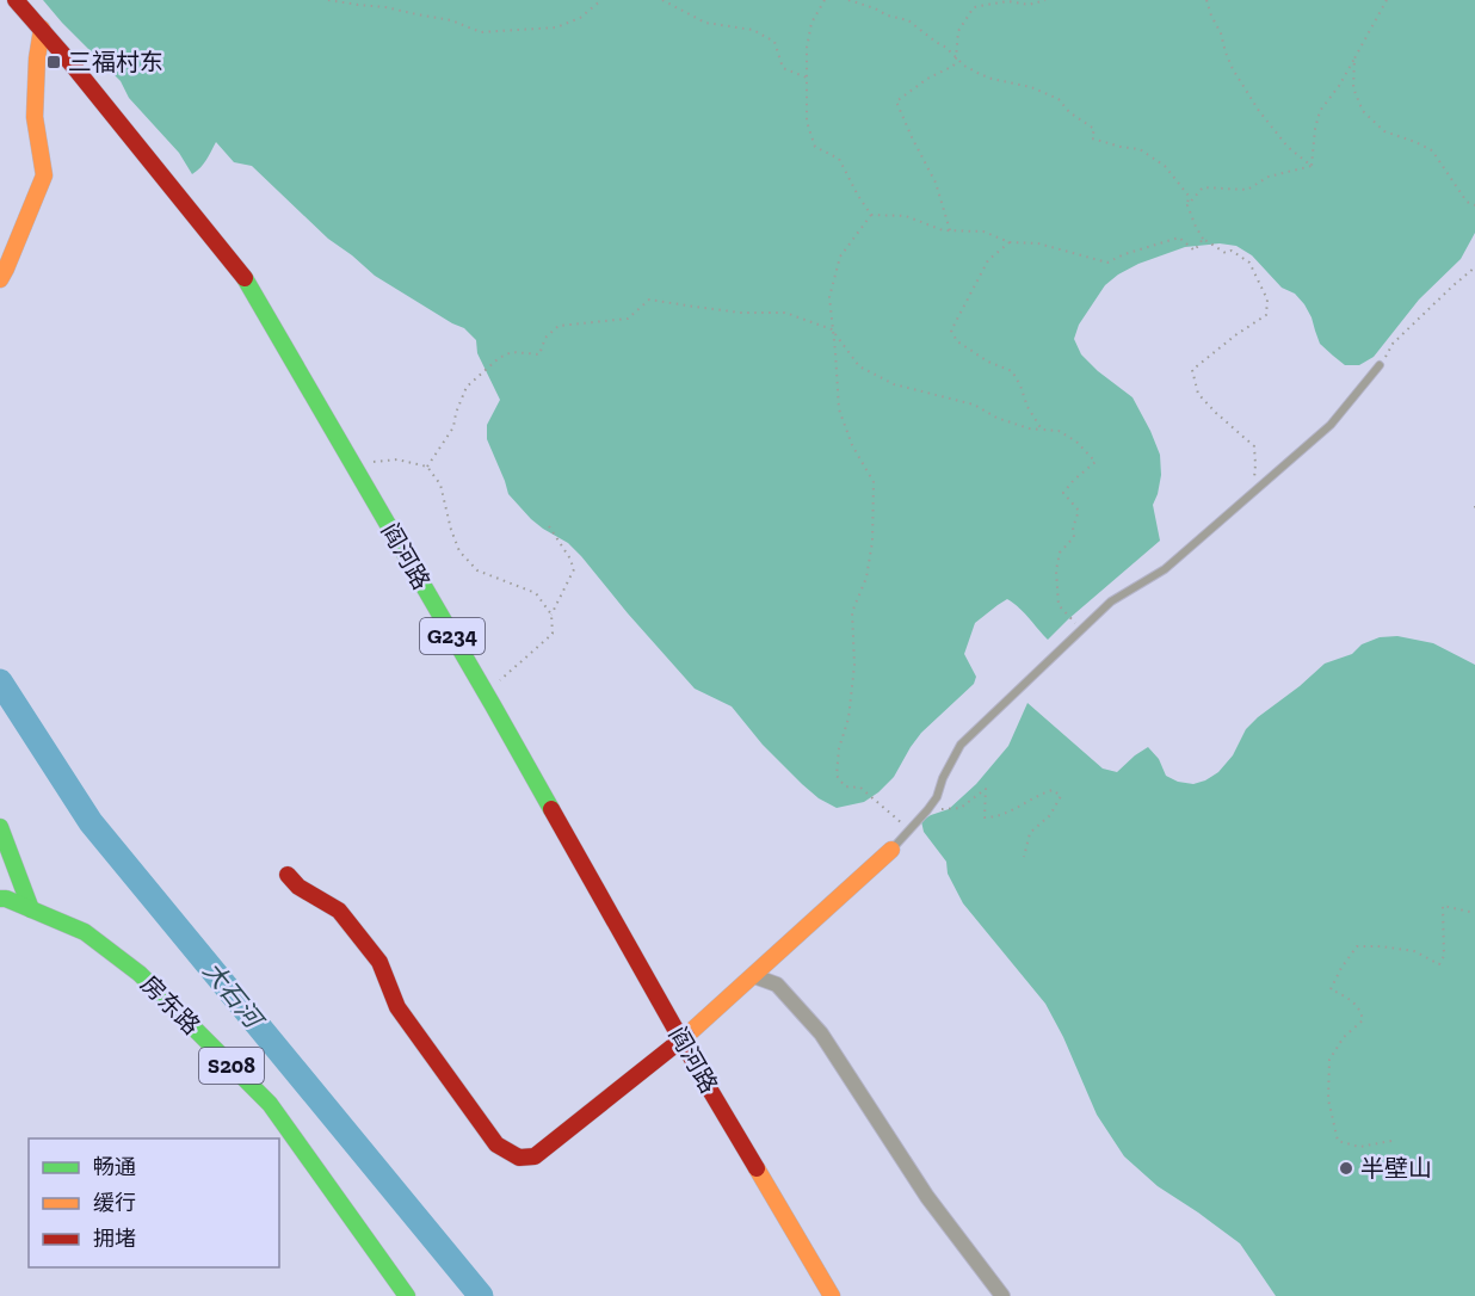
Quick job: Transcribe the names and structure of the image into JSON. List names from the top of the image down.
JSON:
{
  "streets": {
    "main road": [
      "阎河路",
      "G234",
      "房东路",
      "S208"
    ]
  },
  "water": ["大石河"],
  "places": {
    "transit": ["三福村东"],
    "other": ["半壁山"]
  },
  "legend": ["畅通", "缓行", "拥堵"]
}
